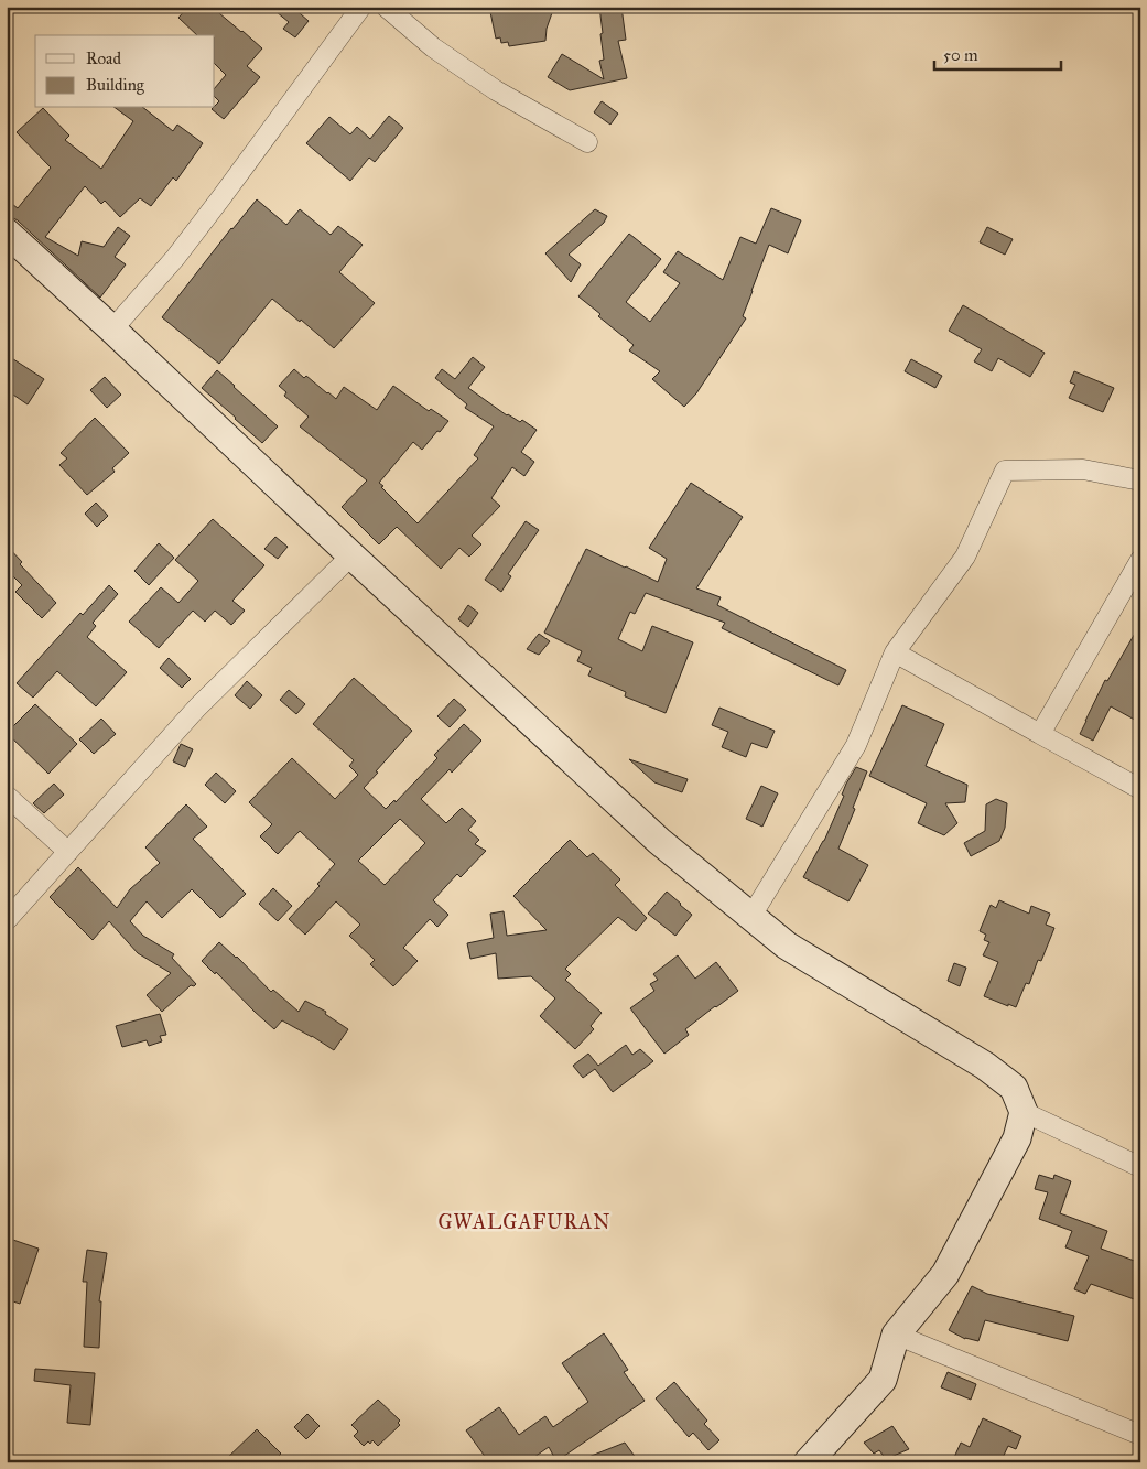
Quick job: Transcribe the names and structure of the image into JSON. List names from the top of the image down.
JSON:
{
  "districts": ["GWALGAFURAN"],
  "legend": ["Road", "Building"],
  "scale_bar": "50 m"
}
